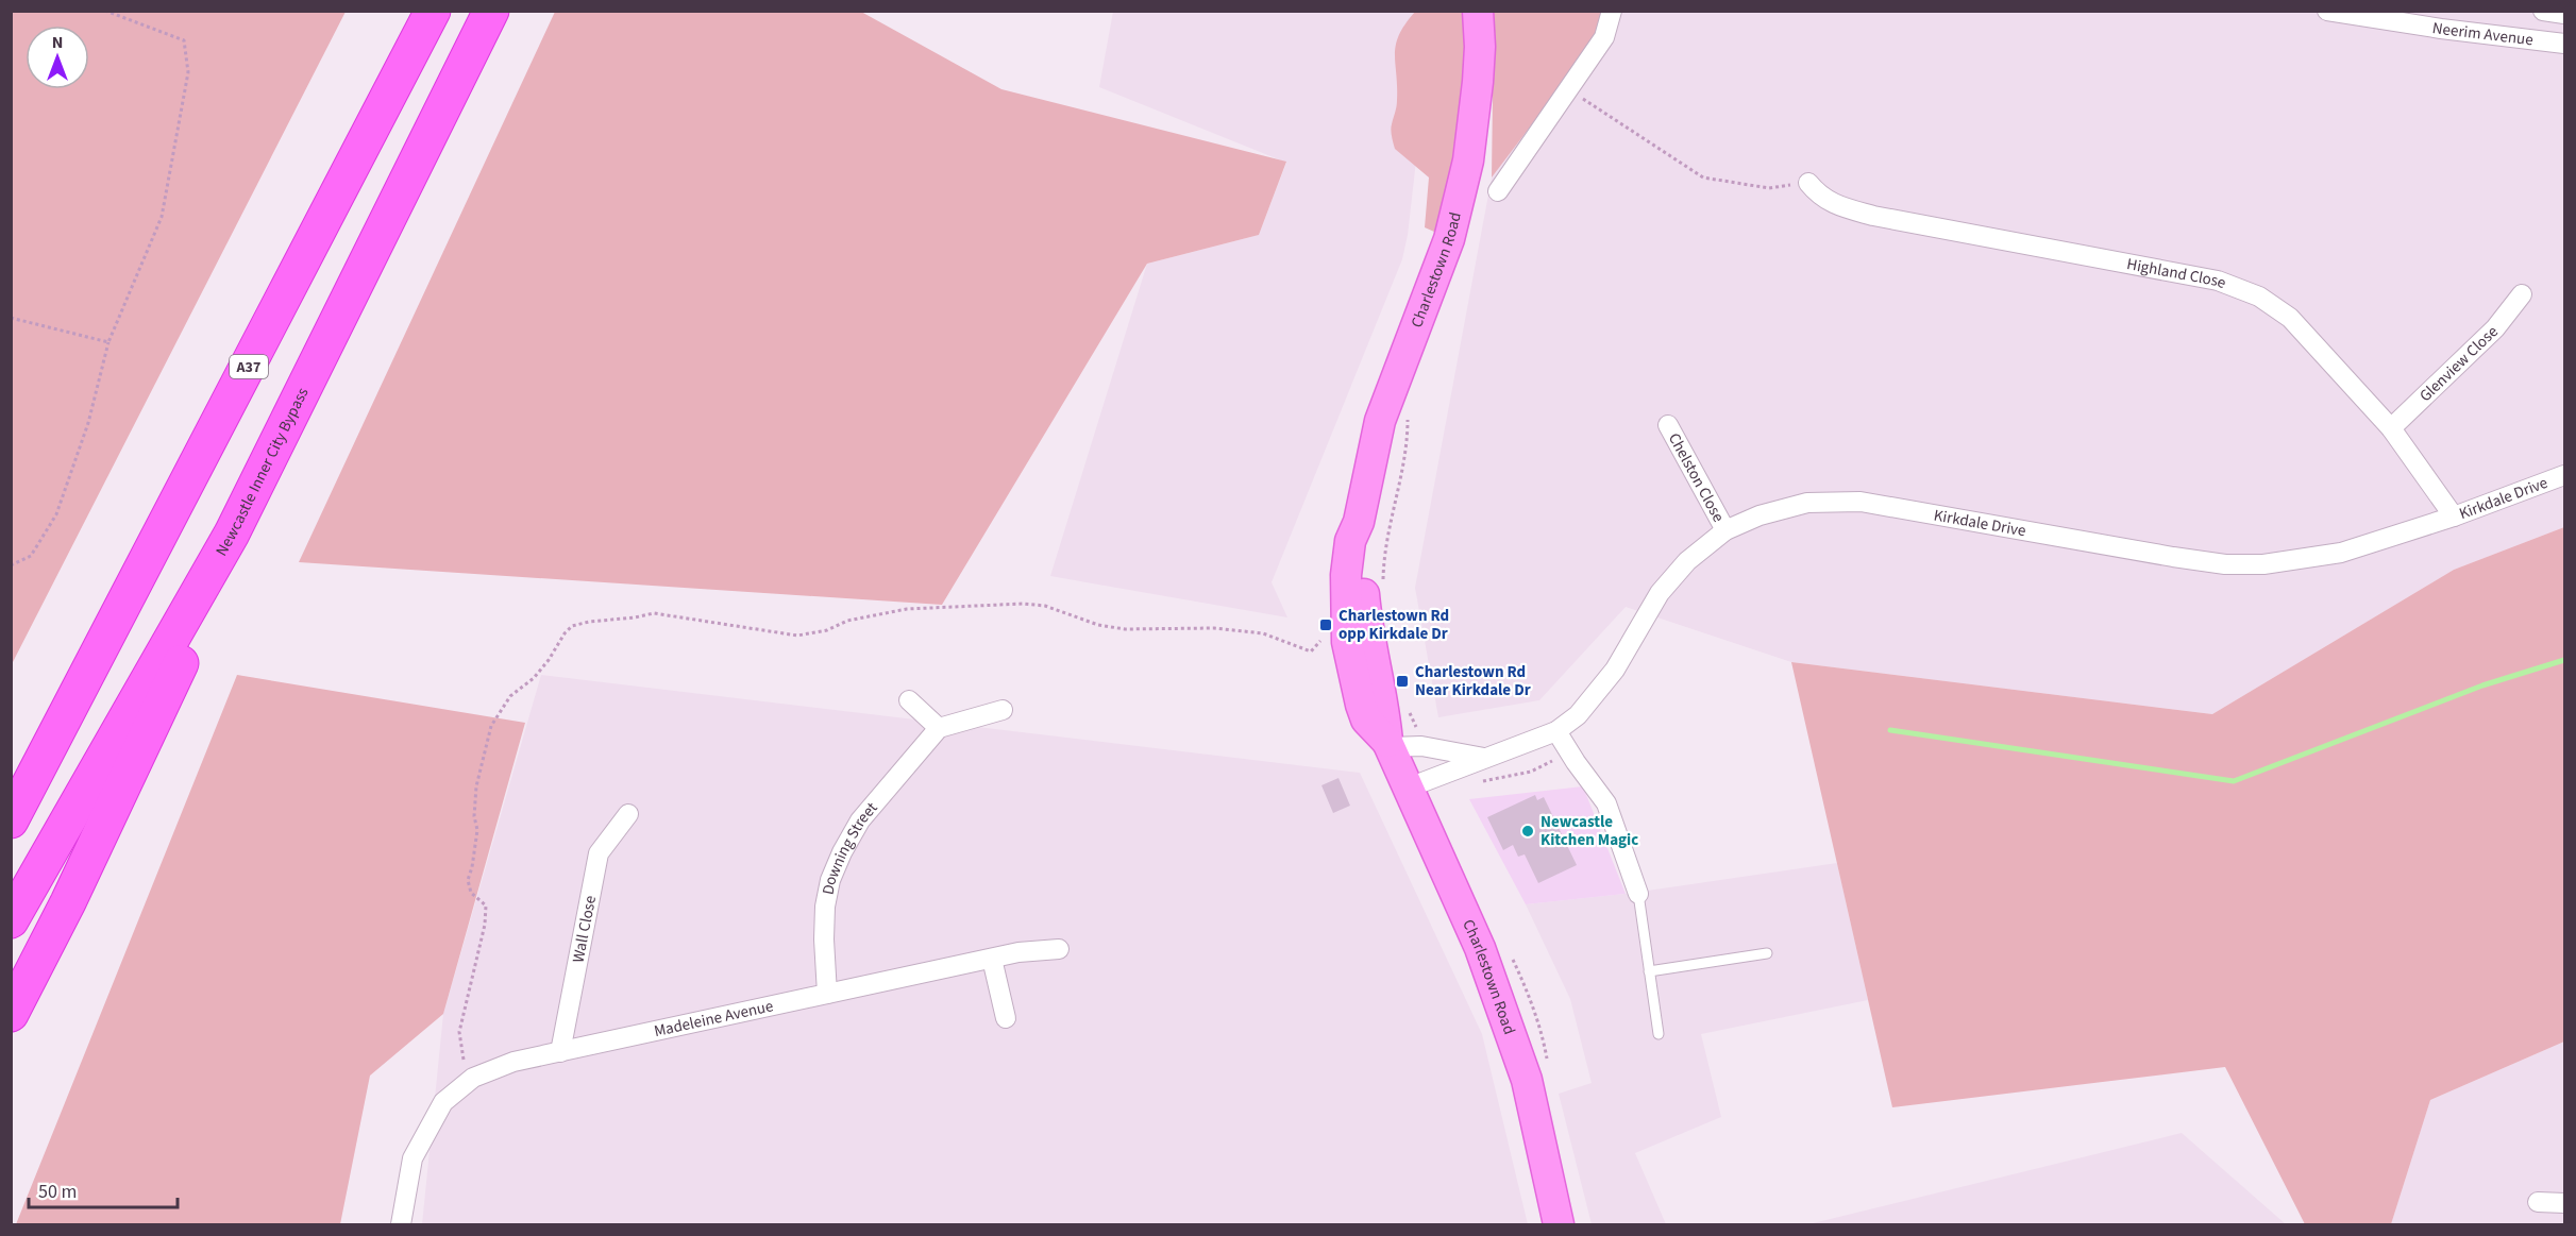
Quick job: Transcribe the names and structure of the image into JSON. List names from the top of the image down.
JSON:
{
  "streets": {
    "highway": ["A37", "Newcastle Inner City Bypass"],
    "main road": ["Charlestown Road"],
    "street": [
      "Neerim Avenue",
      "Highland Close",
      "Glenview Close",
      "Chelston Close",
      "Kirkdale Drive",
      "Downing Street",
      "Wall Close",
      "Madeleine Avenue"
    ]
  },
  "crossings": [
    ["Charlestown Road", "Kirkdale Drive"],
    ["Highland Close", "Glenview Close"],
    ["Highland Close", "Kirkdale Drive"],
    ["Chelston Close", "Kirkdale Drive"],
    ["Downing Street", "Madeleine Avenue"],
    ["Wall Close", "Madeleine Avenue"]
  ],
  "places": {
    "transit": ["Charlestown Rd opp Kirkdale Dr", "Charlestown Rd Near Kirkdale Dr"],
    "other": ["Newcastle Kitchen Magic"]
  },
  "scale_bar": "50 m",
  "north": "top"
}
